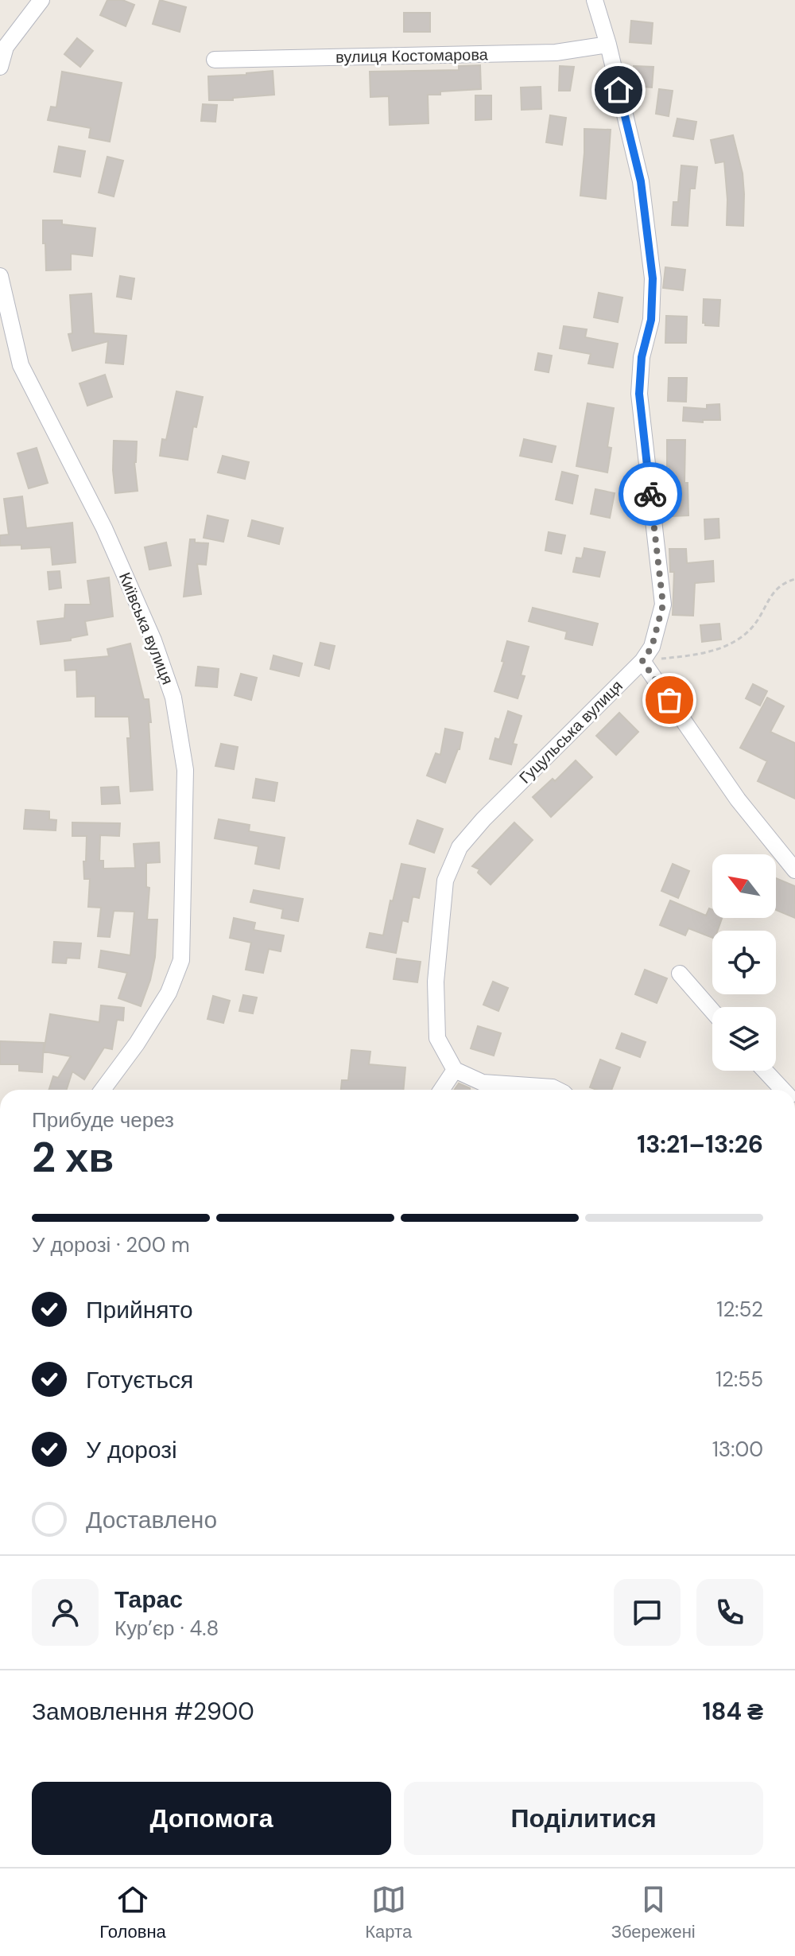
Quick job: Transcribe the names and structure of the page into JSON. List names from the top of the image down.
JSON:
{
  "streets": {
    "street": ["вулиця Костомарова", "Київська вулиця", "Гуцульська вулиця"]
  },
  "crossings": [
    ["вулиця Костомарова", "Гуцульська вулиця"]
  ],
  "north": "top left",
  "page": {
    "heading": ["2 хв", "Прибуде через", "13:21–13:26"],
    "panel": [
      "Тарас",
      "Кур’єр · 4.8",
      "Замовлення #2900",
      "184 ₴"
    ],
    "bar": "У дорозі · 200 m",
    "list": [
      ["Прийнято", "12:52"],
      ["Готується", "12:55"],
      ["У дорозі", "13:00"],
      "Доставлено"
    ],
    "buttons": ["Допомога", "Поділитися"],
    "tabs": ["Головна", "Карта", "Збережені"]
  }
}
